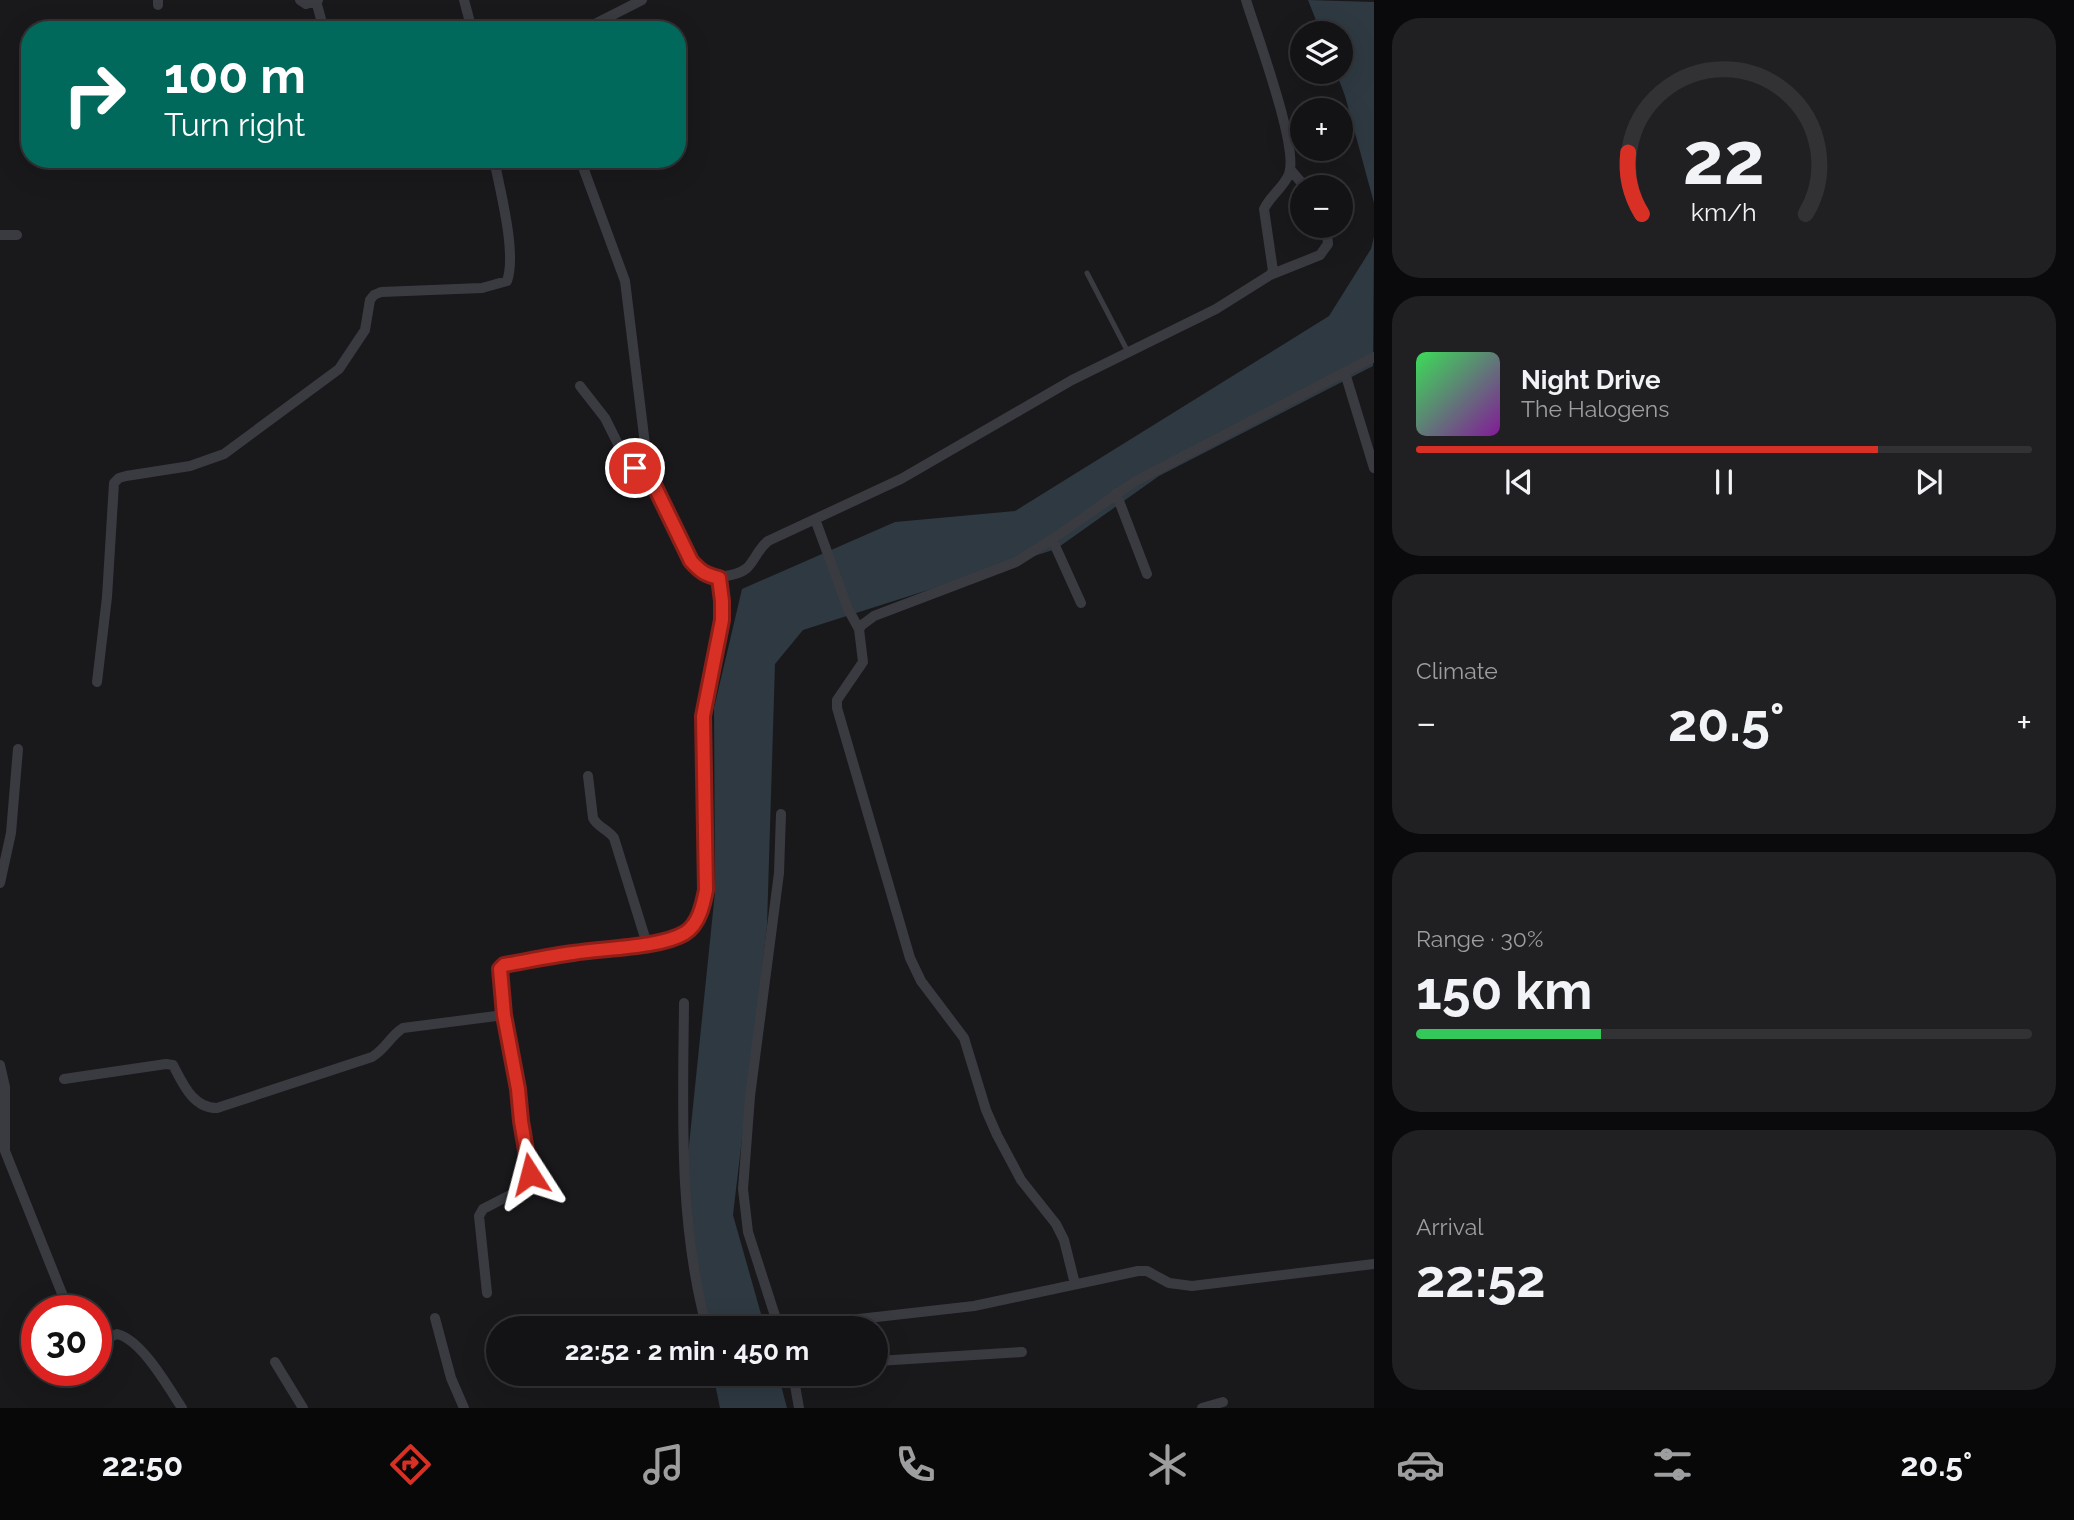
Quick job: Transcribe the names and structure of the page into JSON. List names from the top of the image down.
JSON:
{
  "page": {
    "map_buttons": ["+", "−"],
    "turn": ["100 m", "Turn right"],
    "song": ["Night Drive", "The Halogens"],
    "tile": [
      "Climate",
      ["Range · 30%", "150 km"],
      ["Arrival", "22:52"]
    ],
    "heat": ["−", "20.5°", "+"],
    "limit": "30",
    "trip": "22:52 · 2 min · 450 m",
    "tabs": ["22:50", "20.5°"],
    "gauge": ["22", "km/h"]
  }
}
